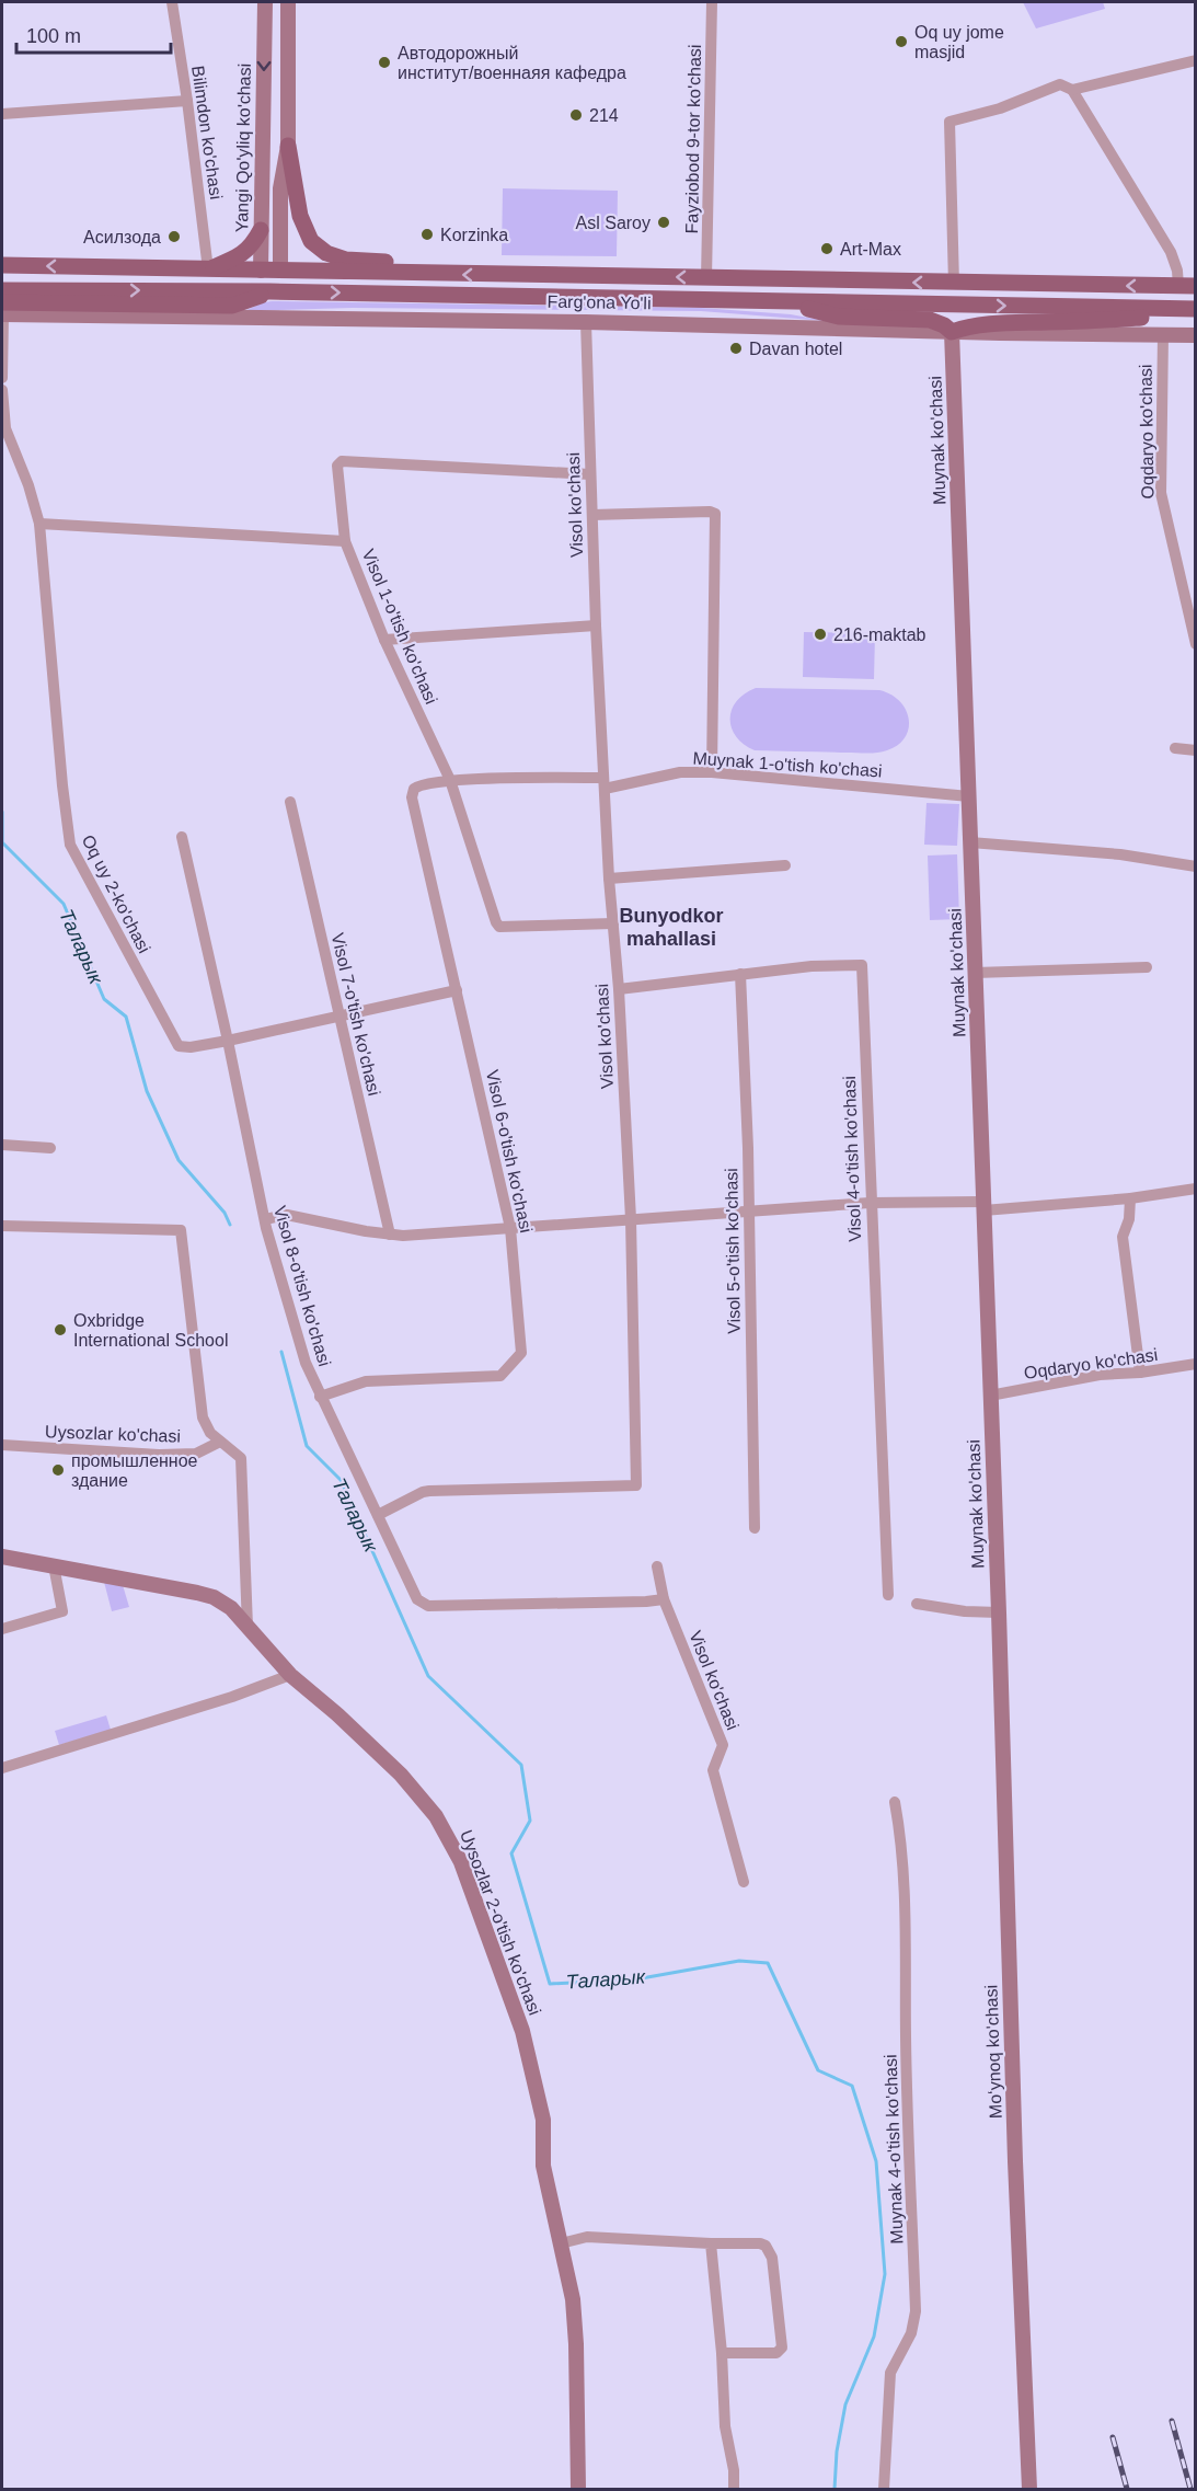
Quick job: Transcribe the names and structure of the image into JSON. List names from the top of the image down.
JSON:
{
  "streets": {
    "main road": ["Yangi Qo'yliq ko'chasi", "Farg'ona Yo'li"],
    "street": [
      "Bilimdon ko'chasi",
      "Fayziobod 9-tor ko'chasi",
      "Oqdaryo ko'chasi",
      "Muynak ko'chasi",
      "Visol ko'chasi",
      "Visol 1-o'tish ko'chasi",
      "Muynak 1-o'tish ko'chasi",
      "Oq uy 2-ko'chasi",
      "Visol 7-o'tish ko'chasi",
      "Visol 6-o'tish ko'chasi",
      "Visol 4-o'tish ko'chasi",
      "Visol 5-o'tish ko'chasi",
      "Visol 8-o'tish ko'chasi",
      "Uysozlar ko'chasi",
      "Uysozlar 2-o'tish ko'chasi",
      "Moʻynoq ko'chasi",
      "Muynak 4-o'tish ko'chasi"
    ]
  },
  "crossings": [
    ["Bilimdon ko'chasi", "Farg'ona Yo'li"],
    ["Fayziobod 9-tor ko'chasi", "Farg'ona Yo'li"],
    ["Yangi Qo'yliq ko'chasi", "Farg'ona Yo'li"],
    ["Farg'ona Yo'li", "Oqdaryo ko'chasi"],
    ["Farg'ona Yo'li", "Muynak ko'chasi"],
    ["Farg'ona Yo'li", "Visol ko'chasi"],
    ["Oqdaryo ko'chasi", "Muynak ko'chasi"],
    ["Muynak ko'chasi", "Muynak 1-o'tish ko'chasi"],
    ["Muynak ko'chasi", "Moʻynoq ko'chasi"],
    ["Visol ko'chasi", "Visol 1-o'tish ko'chasi"],
    ["Visol ko'chasi", "Muynak 1-o'tish ko'chasi"],
    ["Visol ko'chasi", "Visol 4-o'tish ko'chasi"],
    ["Visol ko'chasi", "Visol 8-o'tish ko'chasi"],
    ["Visol 1-o'tish ko'chasi", "Muynak 1-o'tish ko'chasi"],
    ["Muynak 1-o'tish ko'chasi", "Visol 6-o'tish ko'chasi"],
    ["Oq uy 2-ko'chasi", "Visol 7-o'tish ko'chasi"],
    ["Oq uy 2-ko'chasi", "Visol 6-o'tish ko'chasi"],
    ["Oq uy 2-ko'chasi", "Visol 8-o'tish ko'chasi"],
    ["Visol 6-o'tish ko'chasi", "Visol 8-o'tish ko'chasi"],
    ["Visol 4-o'tish ko'chasi", "Visol 5-o'tish ko'chasi"],
    ["Uysozlar ko'chasi", "Uysozlar 2-o'tish ko'chasi"]
  ],
  "districts": ["Bunyodkor mahallasi"],
  "water": ["Таларык"],
  "places": [
    "Oq uy jome masjid",
    "Автодорожный институт/военнаяя кафедра",
    "214",
    "Asl Saroy",
    "Korzinka",
    "Асилзода",
    "Art-Max",
    "Davan hotel",
    "216-maktab",
    "Oxbridge International School",
    "промышленное здание"
  ],
  "scale_bar": "100 m"
}
